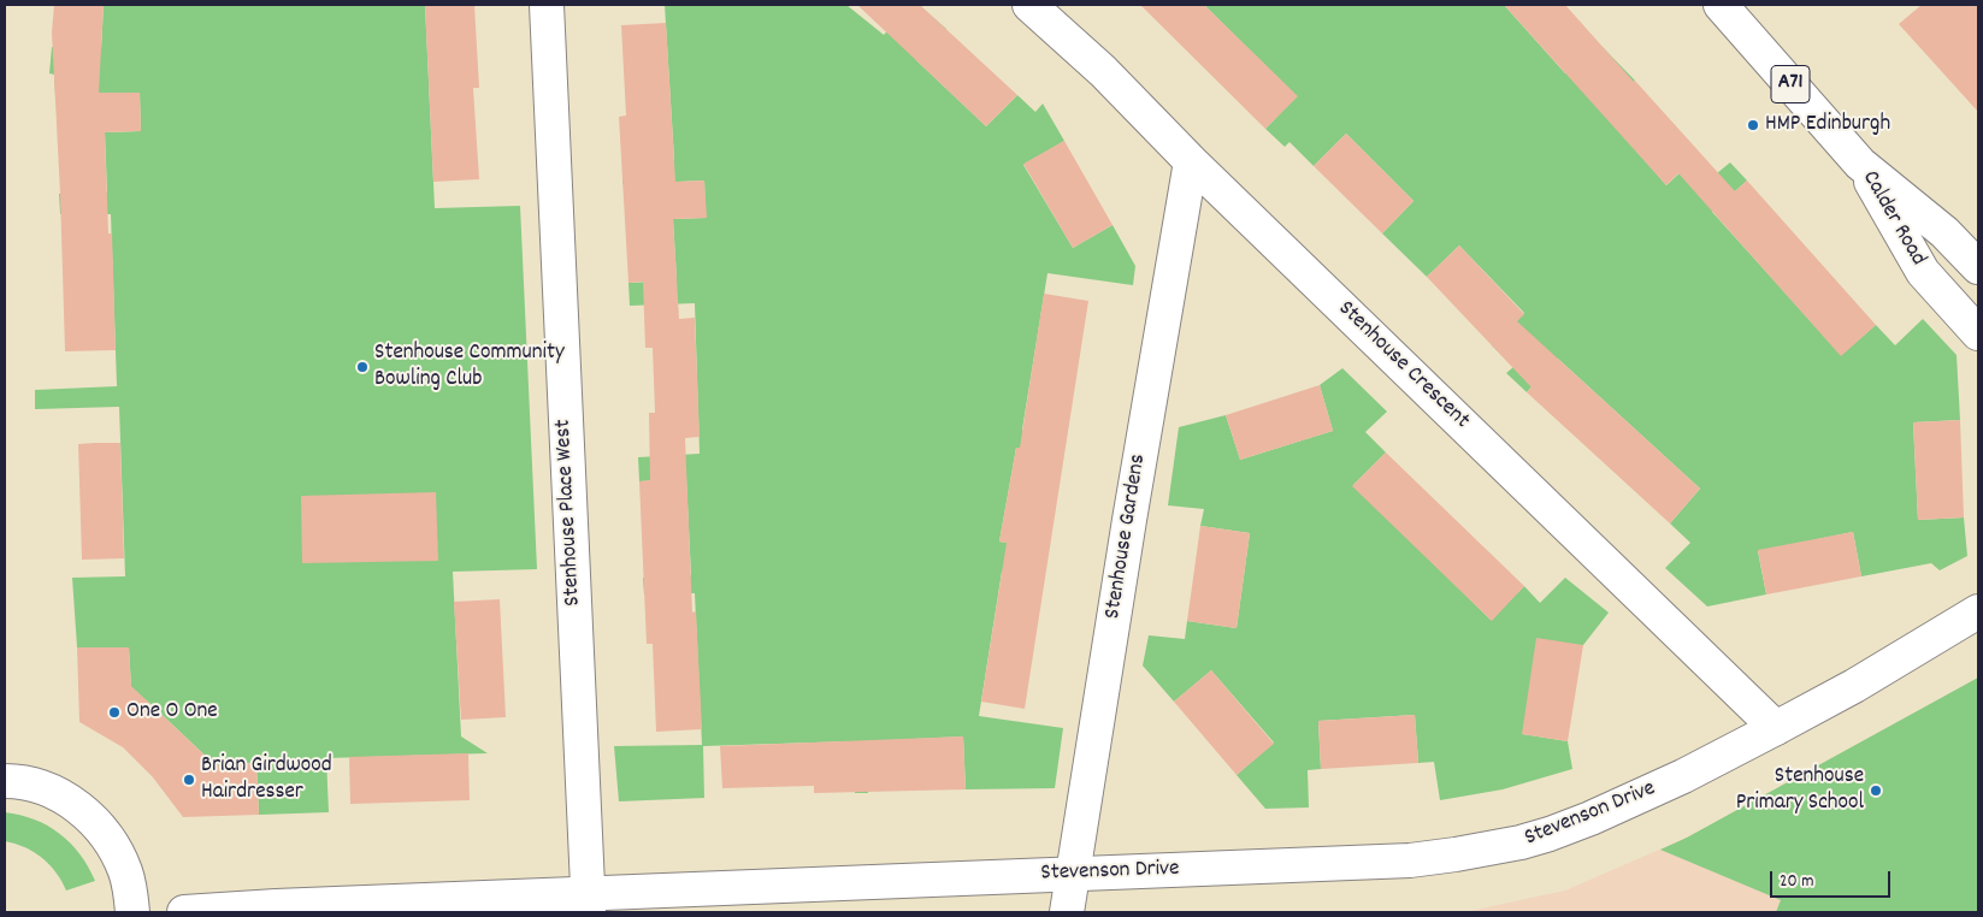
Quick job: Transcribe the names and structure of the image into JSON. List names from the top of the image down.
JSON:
{
  "streets": {
    "street": [
      "A71",
      "Calder Road",
      "Stenhouse Crescent",
      "Stenhouse Place West",
      "Stenhouse Gardens",
      "Stevenson Drive"
    ]
  },
  "crossings": [
    ["A71", "Calder Road"],
    ["Stenhouse Crescent", "Stenhouse Gardens"],
    ["Stenhouse Crescent", "Stevenson Drive"],
    ["Stenhouse Place West", "Stevenson Drive"],
    ["Stenhouse Gardens", "Stevenson Drive"]
  ],
  "places": [
    "HMP Edinburgh",
    "Stenhouse Community Bowling Club",
    "One O One",
    "Brian Girdwood Hairdresser",
    "Stenhouse Primary School"
  ],
  "scale_bar": "20 m"
}
